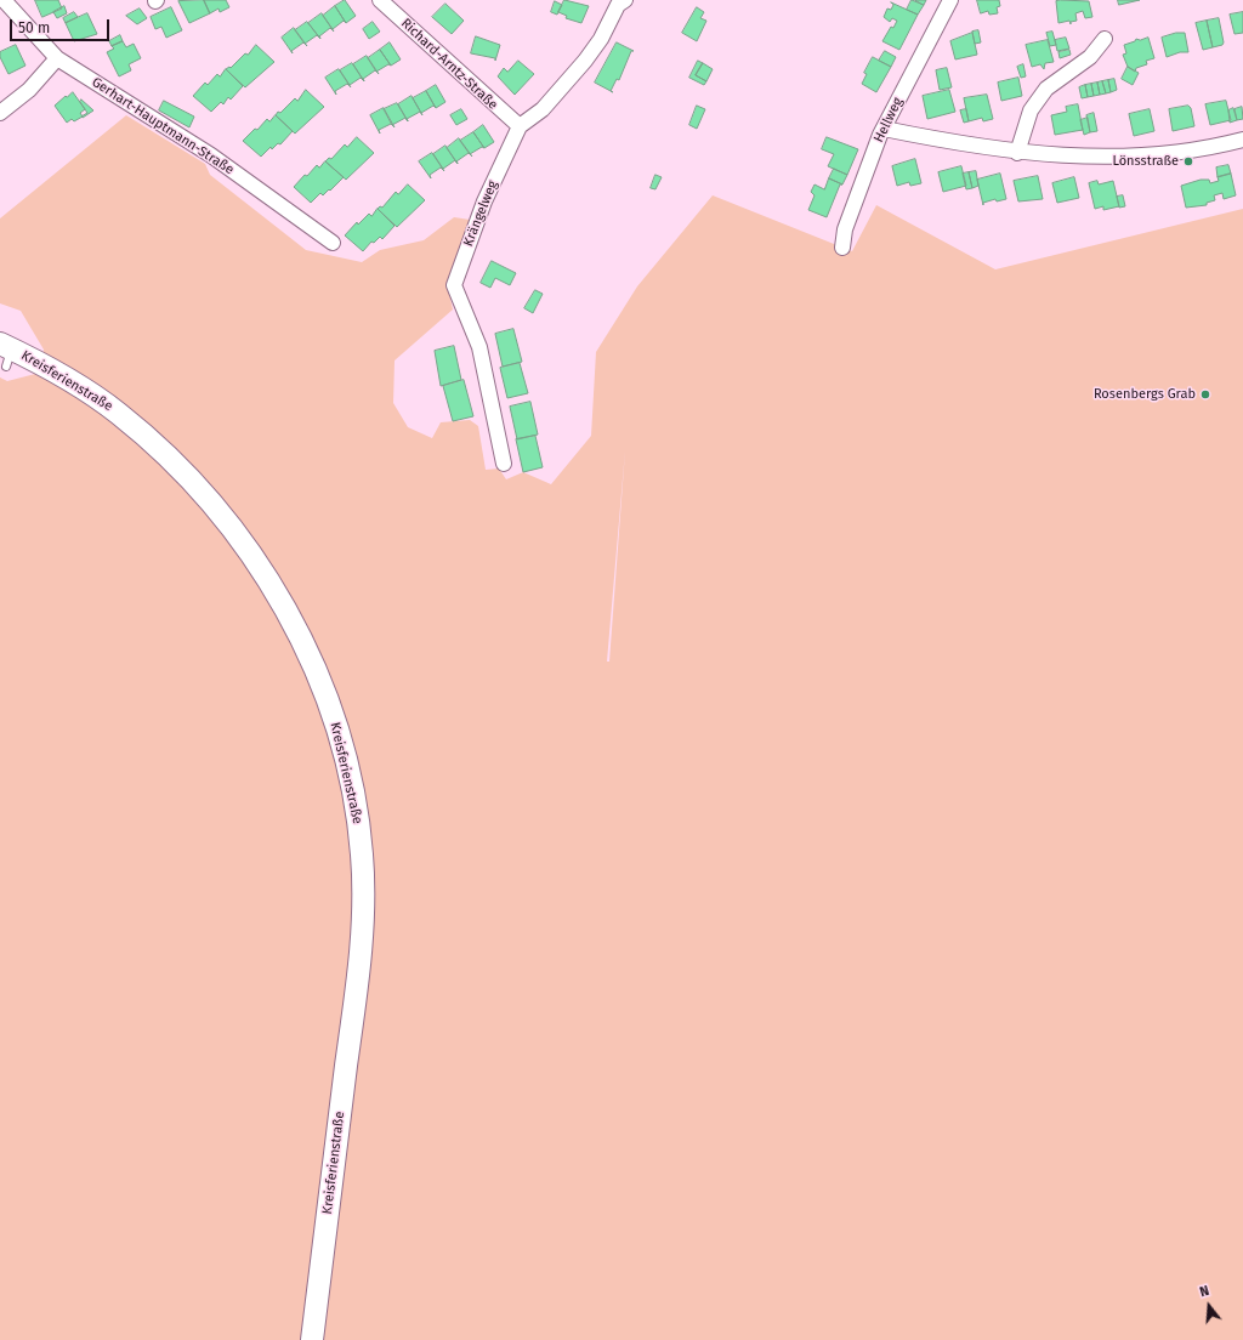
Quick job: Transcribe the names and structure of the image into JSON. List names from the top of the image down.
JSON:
{
  "streets": {
    "street": [
      "Richard-Arntz-Straße",
      "Hellweg",
      "Gerhart-Hauptmann-Straße",
      "Krängelweg",
      "Kreisferienstraße"
    ]
  },
  "crossings": [
    ["Richard-Arntz-Straße", "Krängelweg"]
  ],
  "places": ["Lönsstraße", "Rosenbergs Grab"],
  "scale_bar": "50 m",
  "north": "top"
}
